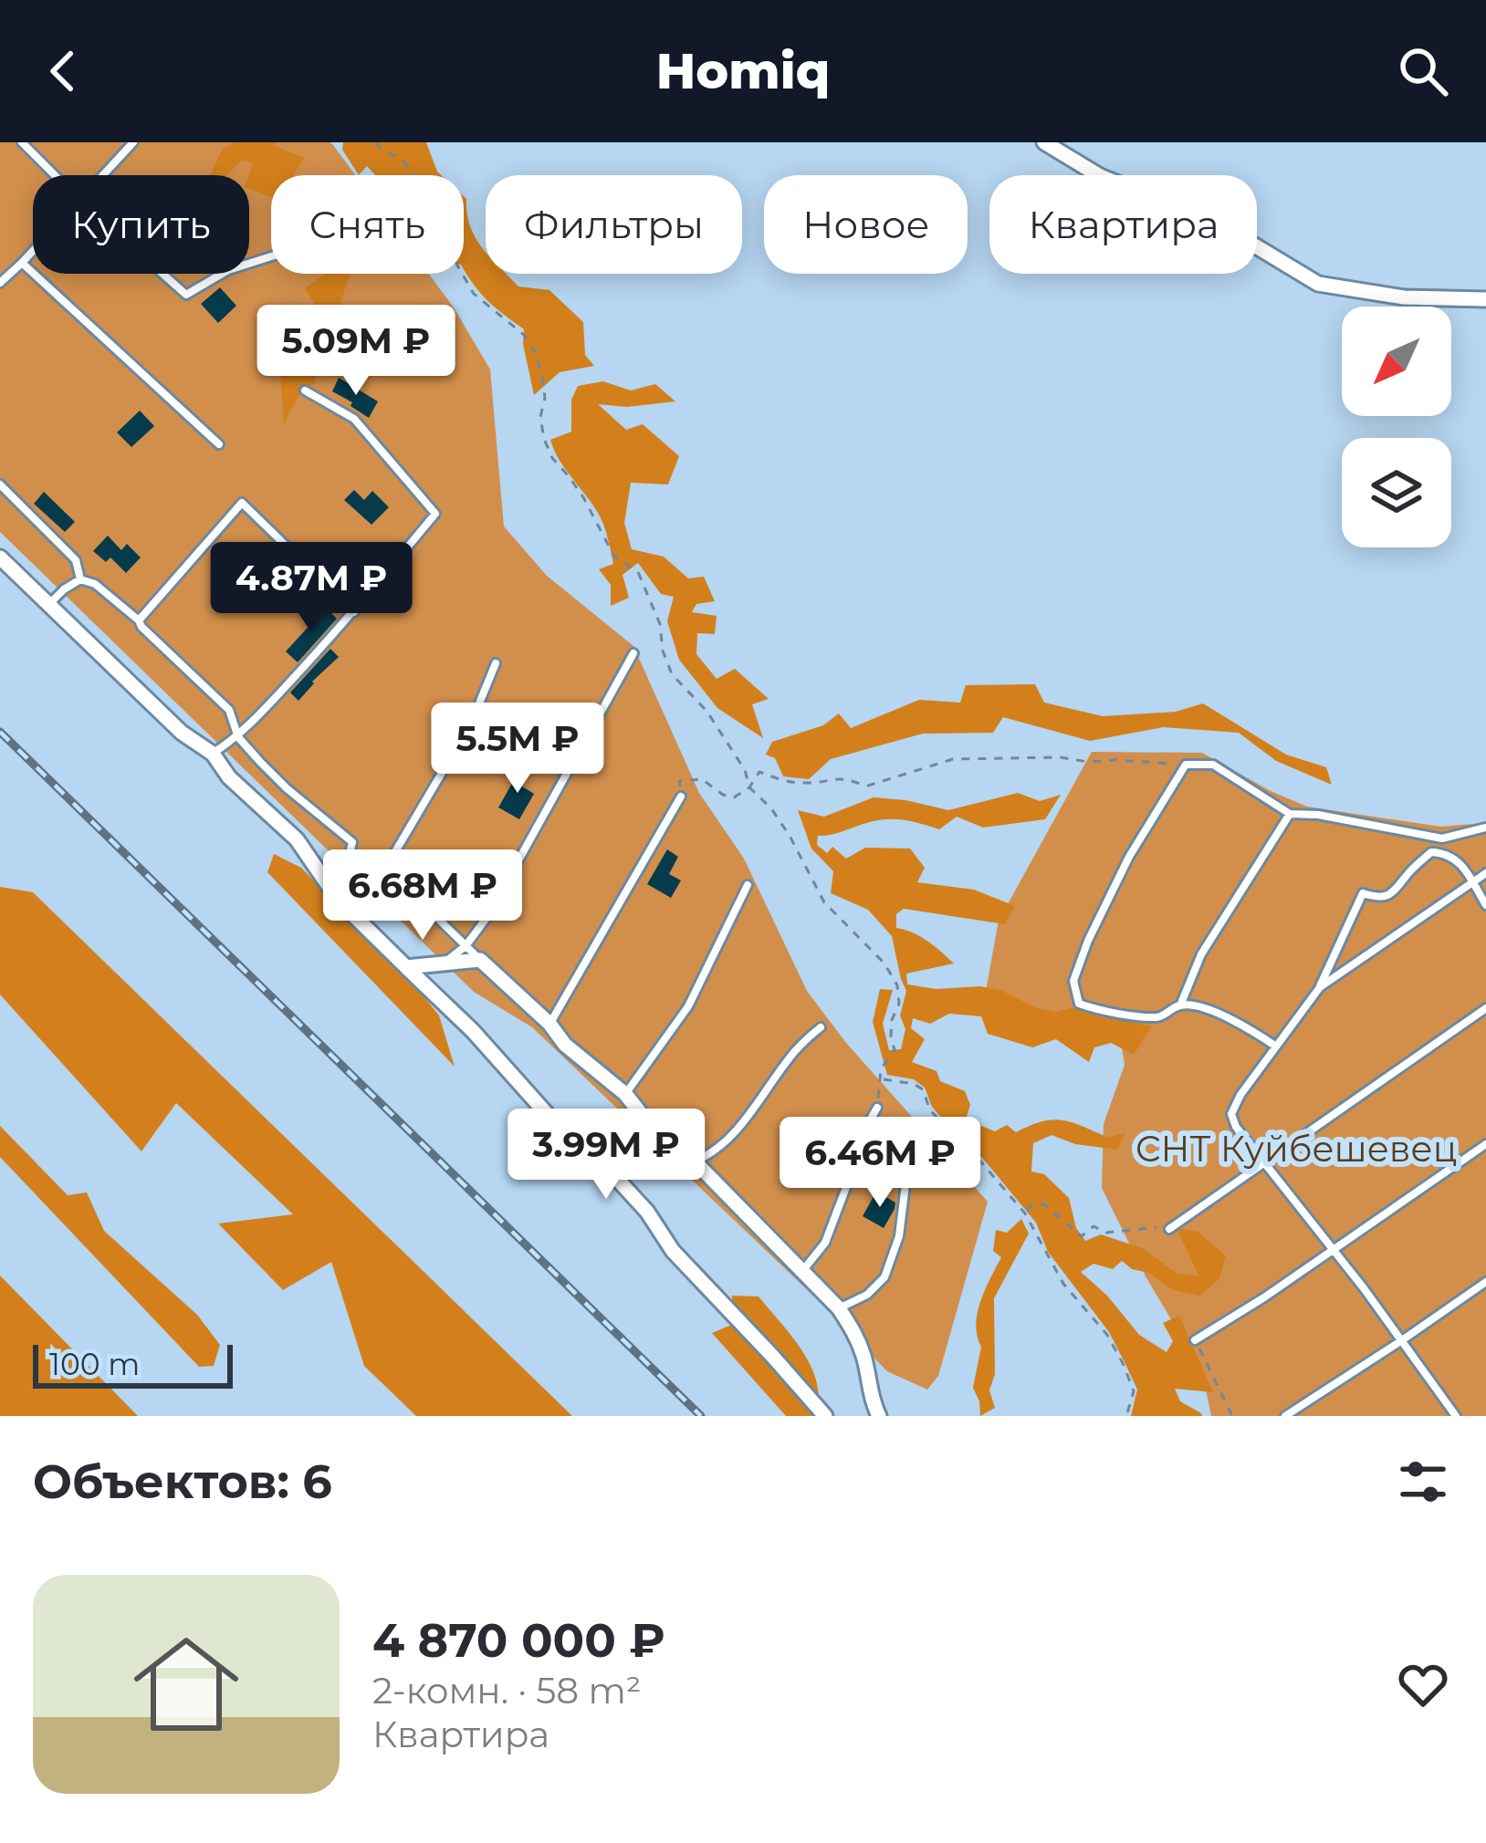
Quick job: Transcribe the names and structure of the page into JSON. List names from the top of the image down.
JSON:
{
  "parks": ["СНТ Куйбешевец"],
  "scale_bar": "100 m",
  "north": "bottom left",
  "page": {
    "header": "Homiq",
    "chip": [
      "Купить",
      "Снять",
      "Фильтры",
      "Новое",
      "Квартира"
    ],
    "price": [
      "5.09M ₽",
      "4.87M ₽",
      "5.5M ₽",
      "6.68M ₽",
      "3.99M ₽",
      "6.46M ₽"
    ],
    "scale": "100 m",
    "heading": "Объектов: 6",
    "list": [
      {
        "name": "4 870 000 ₽",
        "note": "2-комн. · 58 m² · Квартира"
      }
    ]
  }
}
